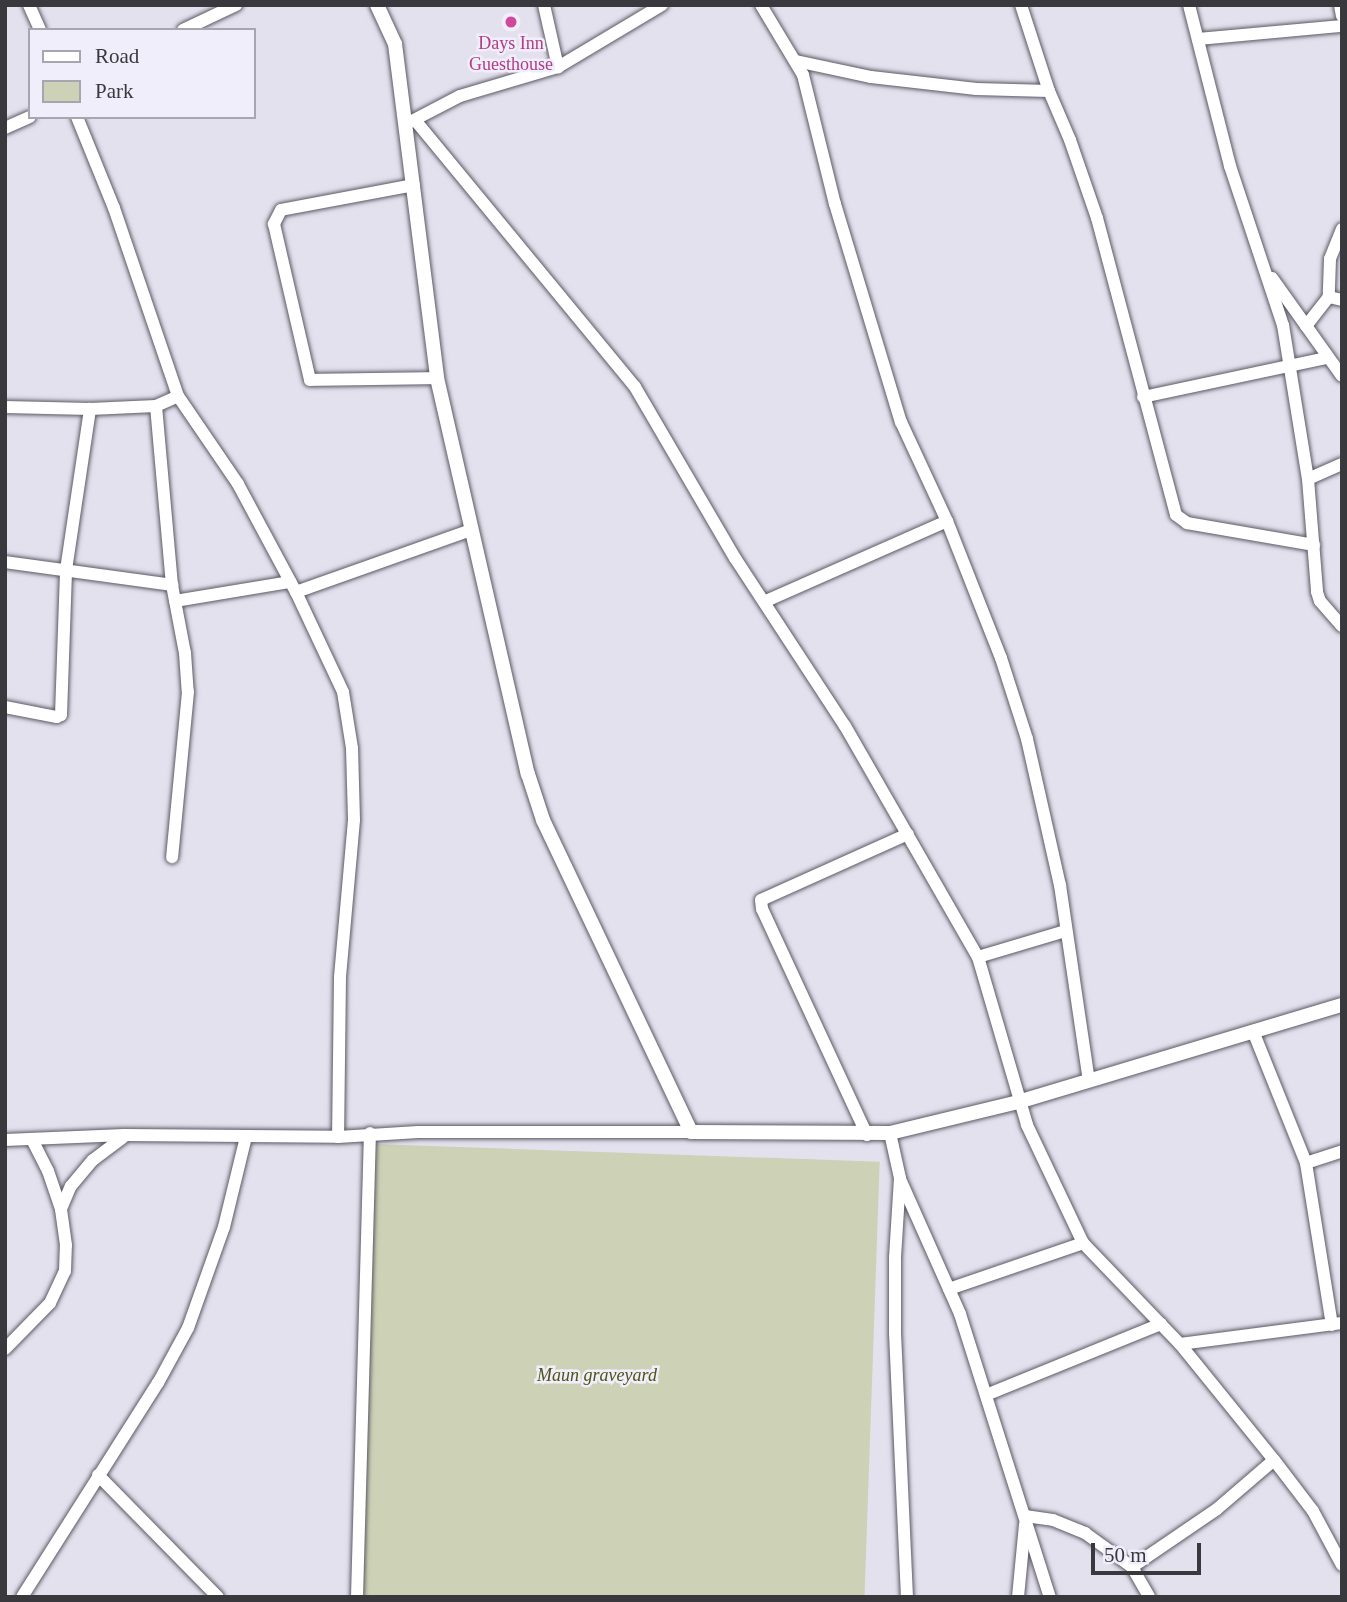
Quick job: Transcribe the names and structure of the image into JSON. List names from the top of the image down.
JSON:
{
  "parks": ["Maun graveyard"],
  "places": ["Days Inn Guesthouse"],
  "legend": ["Road", "Park"],
  "scale_bar": "50 m"
}
